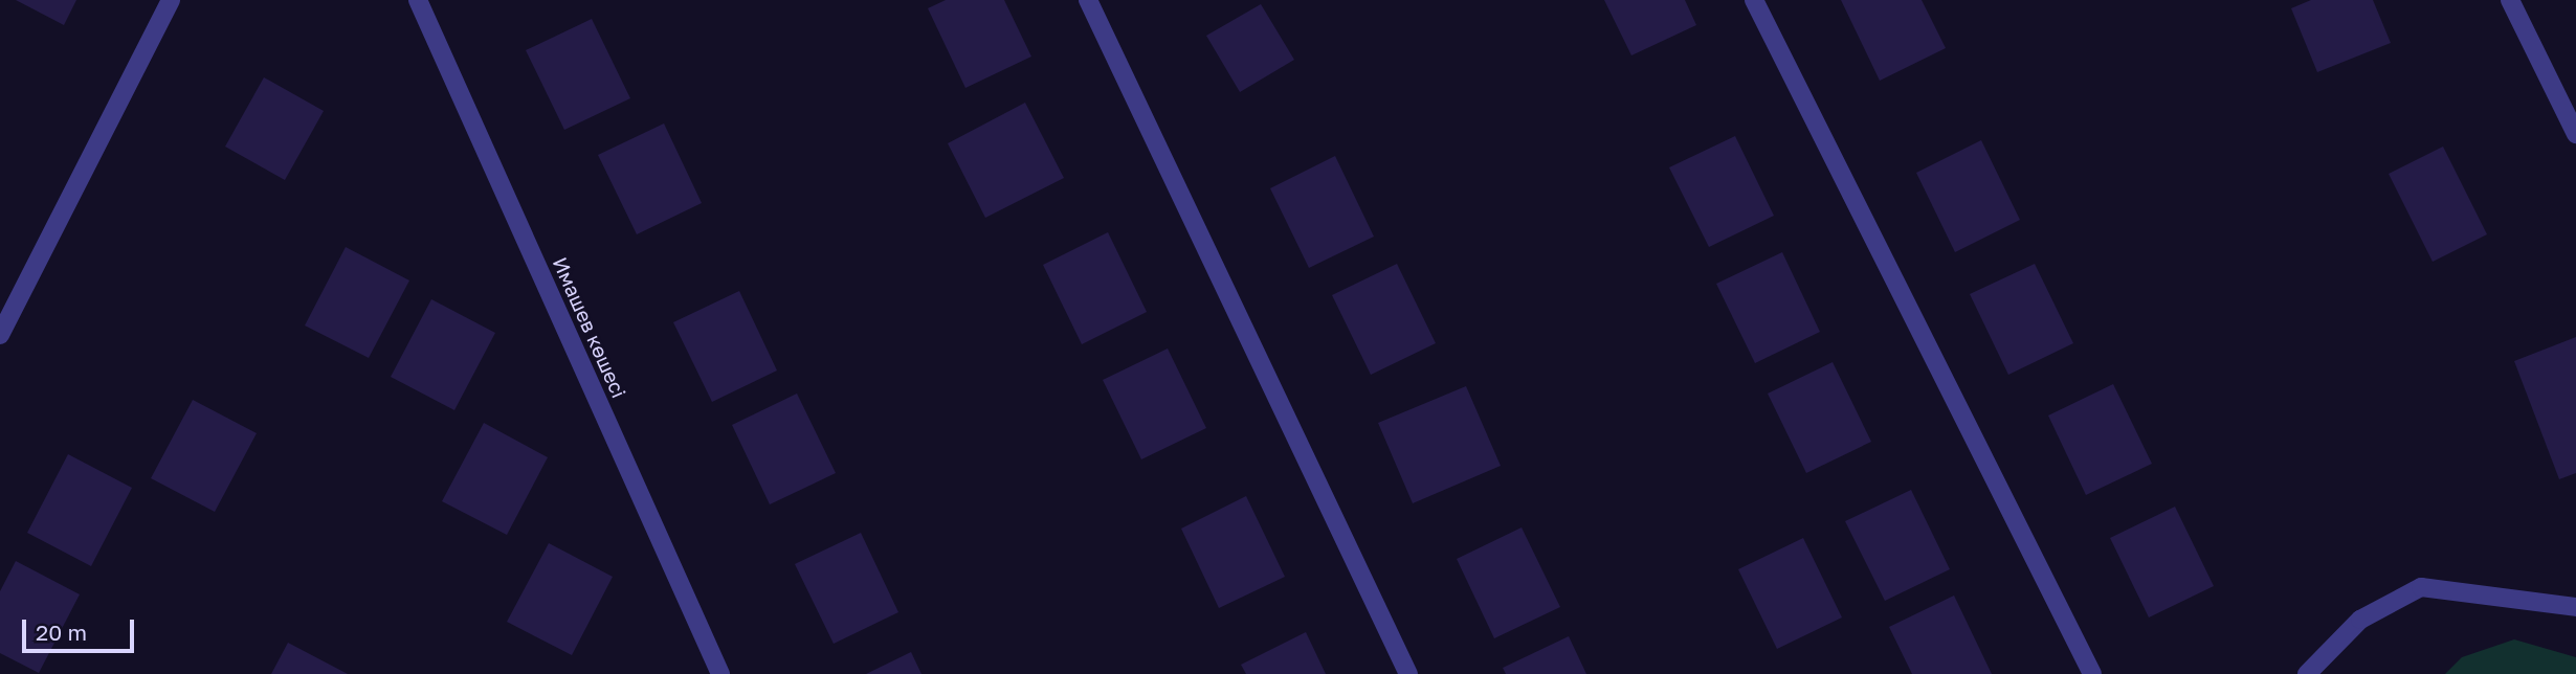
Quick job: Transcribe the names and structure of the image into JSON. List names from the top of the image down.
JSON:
{
  "streets": {
    "street": ["Имашев көшесі"]
  },
  "scale_bar": "20 m"
}
